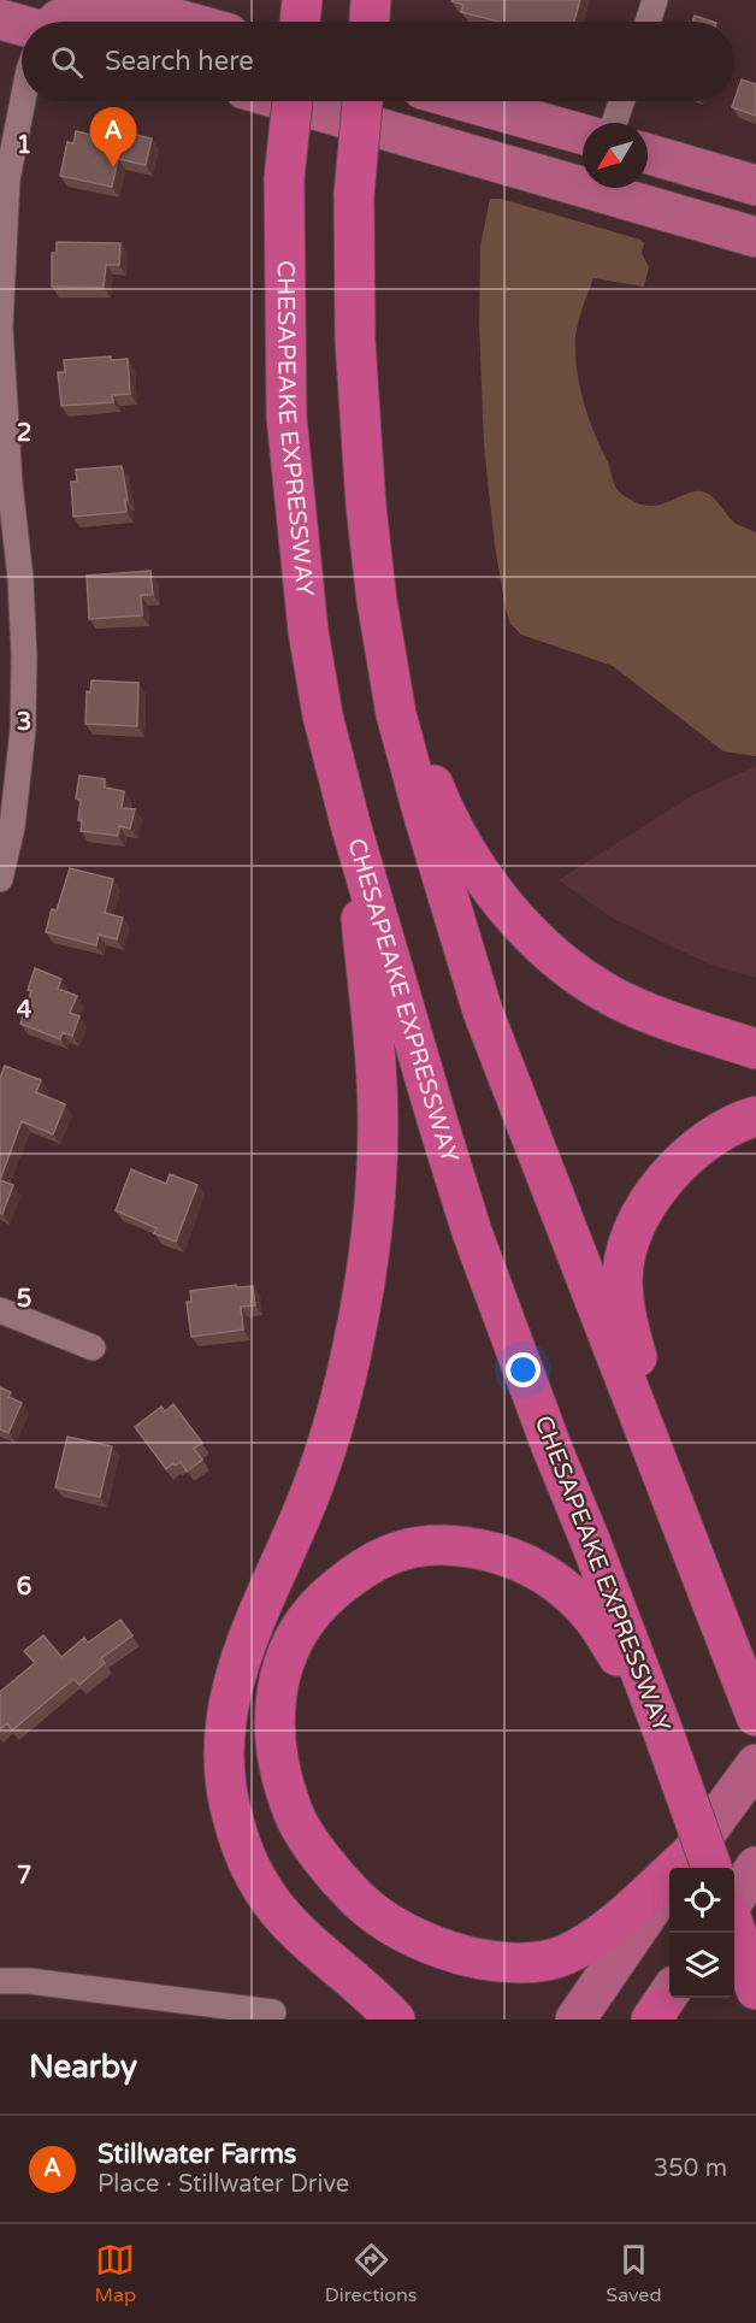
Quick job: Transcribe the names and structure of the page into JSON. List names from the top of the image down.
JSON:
{
  "streets": {
    "highway": ["CHESAPEAKE EXPRESSWAY"]
  },
  "north": "bottom left",
  "page": {
    "search": "Search here",
    "pins": "A",
    "heading": "Nearby",
    "list": [
      {
        "mark": "A",
        "name": "Stillwater Farms",
        "note": "Place · Stillwater Drive",
        "value": "350 m"
      }
    ],
    "nav": ["Map", "Directions", "Saved"]
  },
  "grid": {
    "rows": [
      "1",
      "2",
      "3",
      "4",
      "5",
      "6",
      "7"
    ]
  }
}
